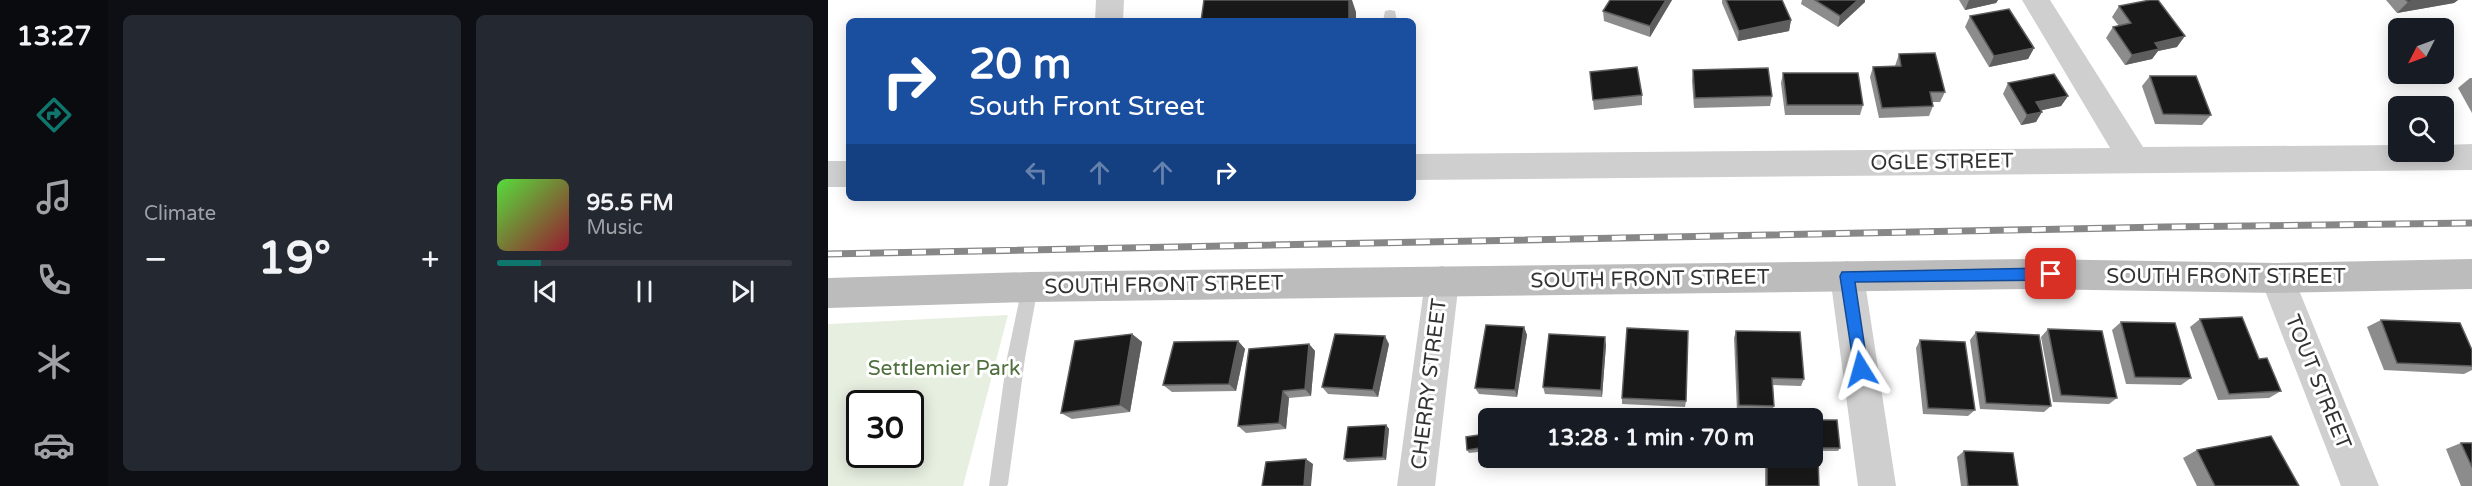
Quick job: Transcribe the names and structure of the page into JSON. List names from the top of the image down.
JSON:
{
  "streets": {
    "main road": ["SOUTH FRONT STREET"],
    "street": ["OGLE STREET", "TOUT STREET", "CHERRY STREET"]
  },
  "crossings": [
    ["SOUTH FRONT STREET", "TOUT STREET"],
    ["SOUTH FRONT STREET", "CHERRY STREET"]
  ],
  "parks": ["Settlemier Park"],
  "north": "bottom left",
  "page": {
    "tabs": "13:27",
    "tile": "Climate",
    "turn": ["20 m", "South Front Street"],
    "song": ["95.5 FM", "Music"],
    "heat": ["−", "19°", "+"],
    "limit": "30",
    "trip": "13:28 · 1 min · 70 m"
  }
}
